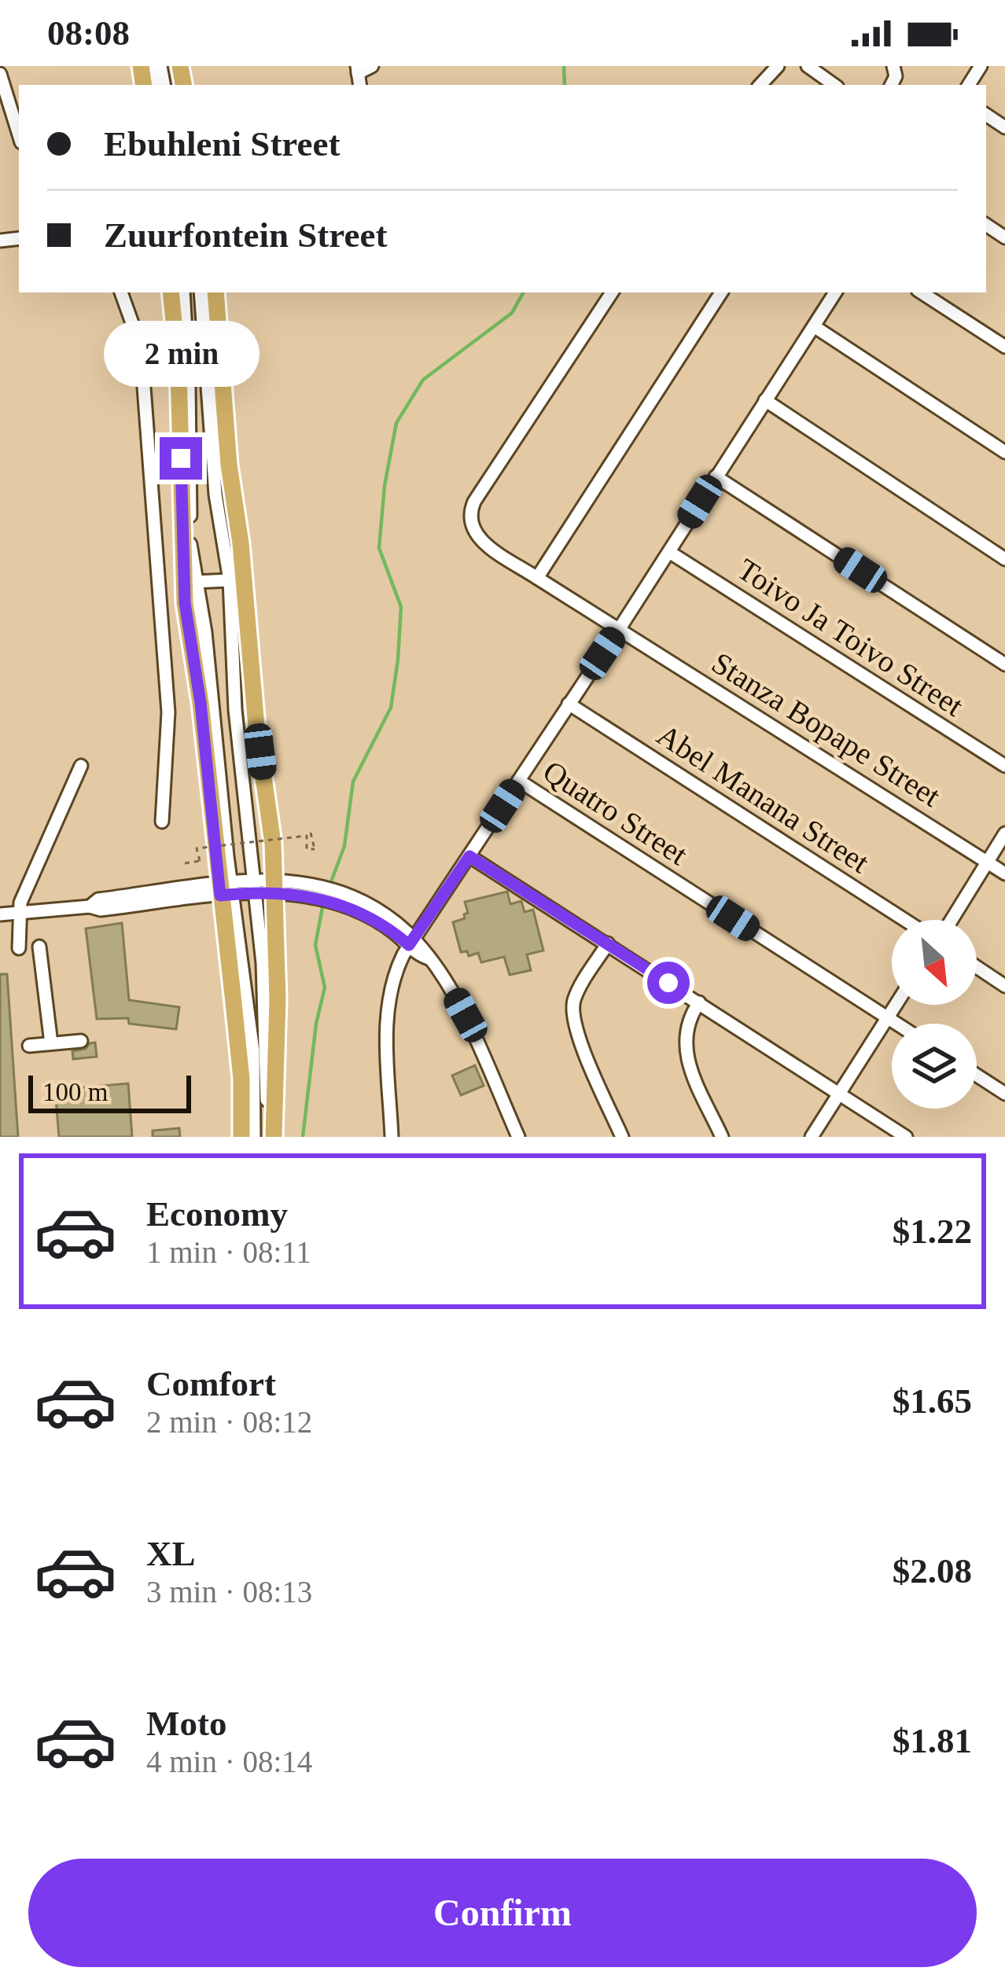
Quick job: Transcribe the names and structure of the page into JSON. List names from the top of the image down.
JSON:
{
  "streets": {
    "street": [
      "Toivo Ja Toivo Street",
      "Stanza Bopape Street",
      "Abel Manana Street",
      "Quatro Street"
    ]
  },
  "scale_bar": "100 m",
  "north": "bottom right",
  "page": {
    "status": "08:08",
    "banner": ["Ebuhleni Street", "Zuurfontein Street"],
    "bubble": "2 min",
    "scale": "100 m",
    "list": [
      {
        "name": "Economy",
        "note": "1 min · 08:11",
        "value": "$1.22"
      },
      {
        "name": "Comfort",
        "note": "2 min · 08:12",
        "value": "$1.65"
      },
      {
        "name": "XL",
        "note": "3 min · 08:13",
        "value": "$2.08"
      },
      {
        "name": "Moto",
        "note": "4 min · 08:14",
        "value": "$1.81"
      }
    ],
    "buttons": "Confirm"
  }
}
